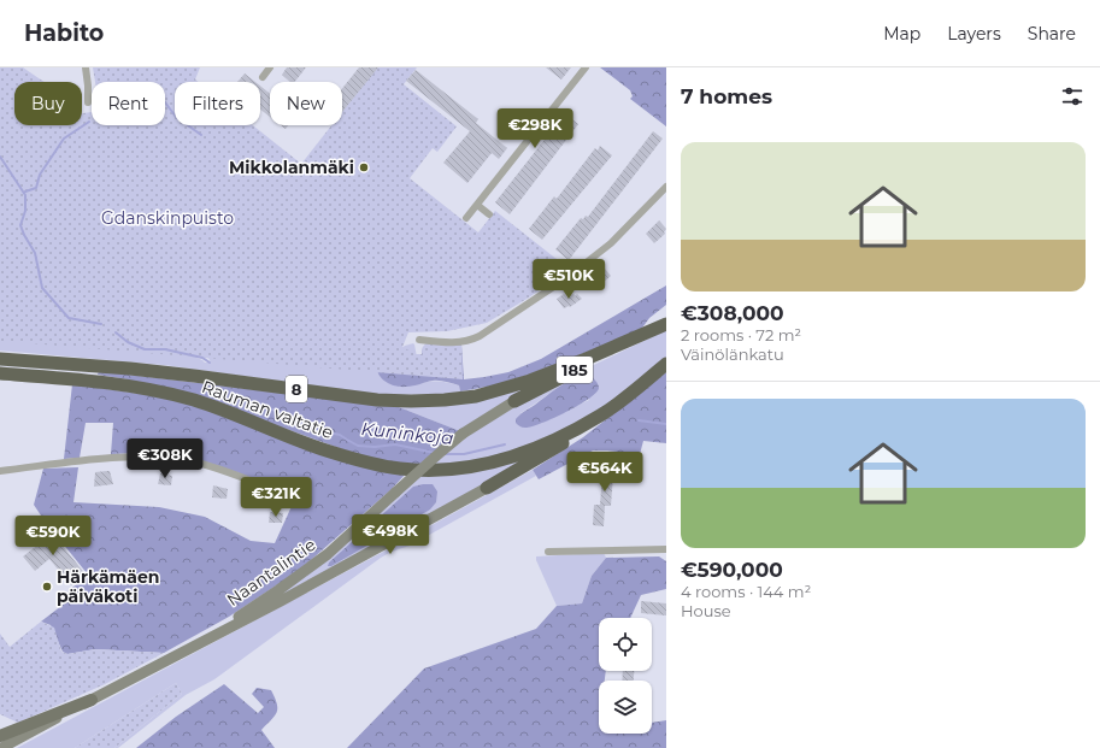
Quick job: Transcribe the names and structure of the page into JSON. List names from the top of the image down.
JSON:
{
  "streets": {
    "highway": ["185", "8", "Rauman valtatie"],
    "main road": ["Naantalintie"]
  },
  "crossings": [
    ["185", "Rauman valtatie"],
    ["185", "Naantalintie"]
  ],
  "water": ["Kuninkoja"],
  "parks": ["Gdanskinpuisto"],
  "places": ["Mikkolanmäki", "Härkämäen päiväkoti"],
  "page": {
    "header": "Habito",
    "nav": ["Map", "Layers", "Share"],
    "heading": "7 homes",
    "chip": [
      "Buy",
      "Rent",
      "Filters",
      "New"
    ],
    "price": [
      "€298K",
      "€510K",
      "€308K",
      "€564K",
      "€321K",
      "€498K",
      "€590K"
    ],
    "list": [
      {
        "name": "€308,000",
        "note": "2 rooms · 72 m² · Väinölänkatu"
      },
      {
        "name": "€590,000",
        "note": "4 rooms · 144 m² · House"
      }
    ]
  }
}
